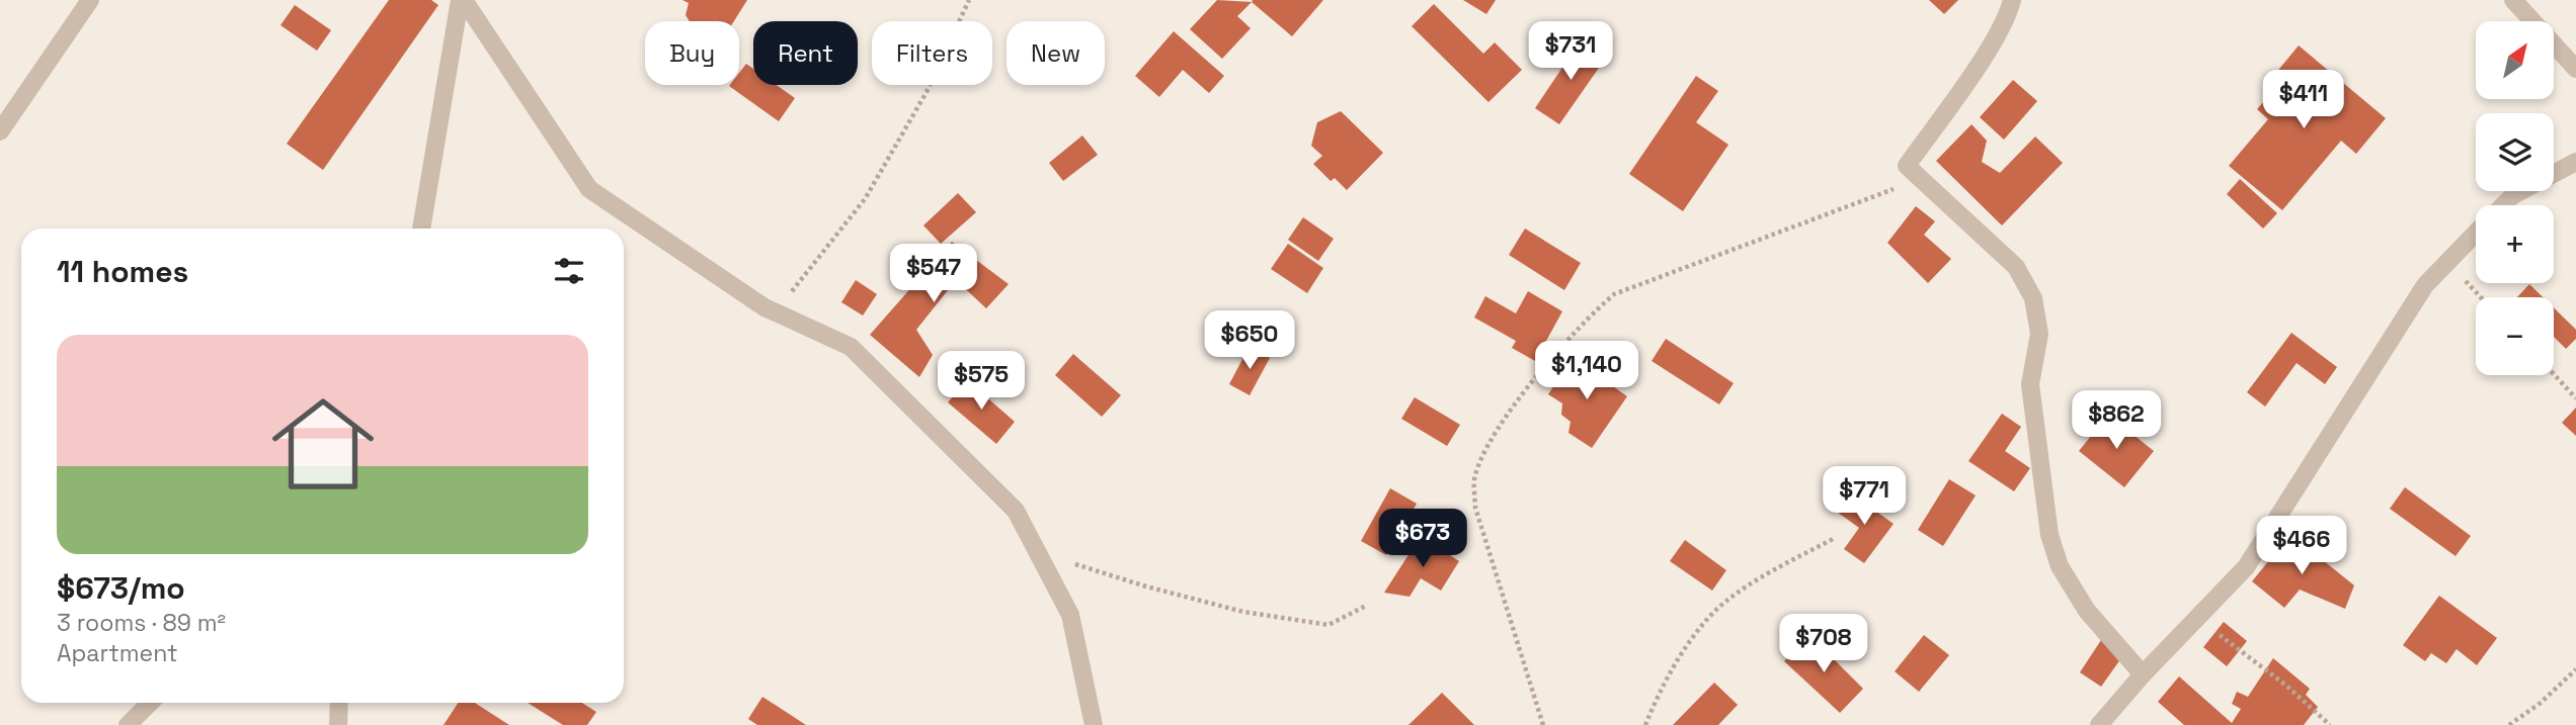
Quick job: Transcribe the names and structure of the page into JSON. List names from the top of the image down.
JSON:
{
  "north": "top right",
  "page": {
    "map_buttons": ["+", "−"],
    "price": [
      "$731",
      "$411",
      "$547",
      "$650",
      "$1,140",
      "$575",
      "$862",
      "$771",
      "$673",
      "$466",
      "$708"
    ],
    "chip": [
      "Buy",
      "Rent",
      "Filters",
      "New"
    ],
    "heading": "11 homes",
    "list": [
      {
        "name": "$673/mo",
        "note": "3 rooms · 89 m² · Apartment"
      }
    ]
  }
}
